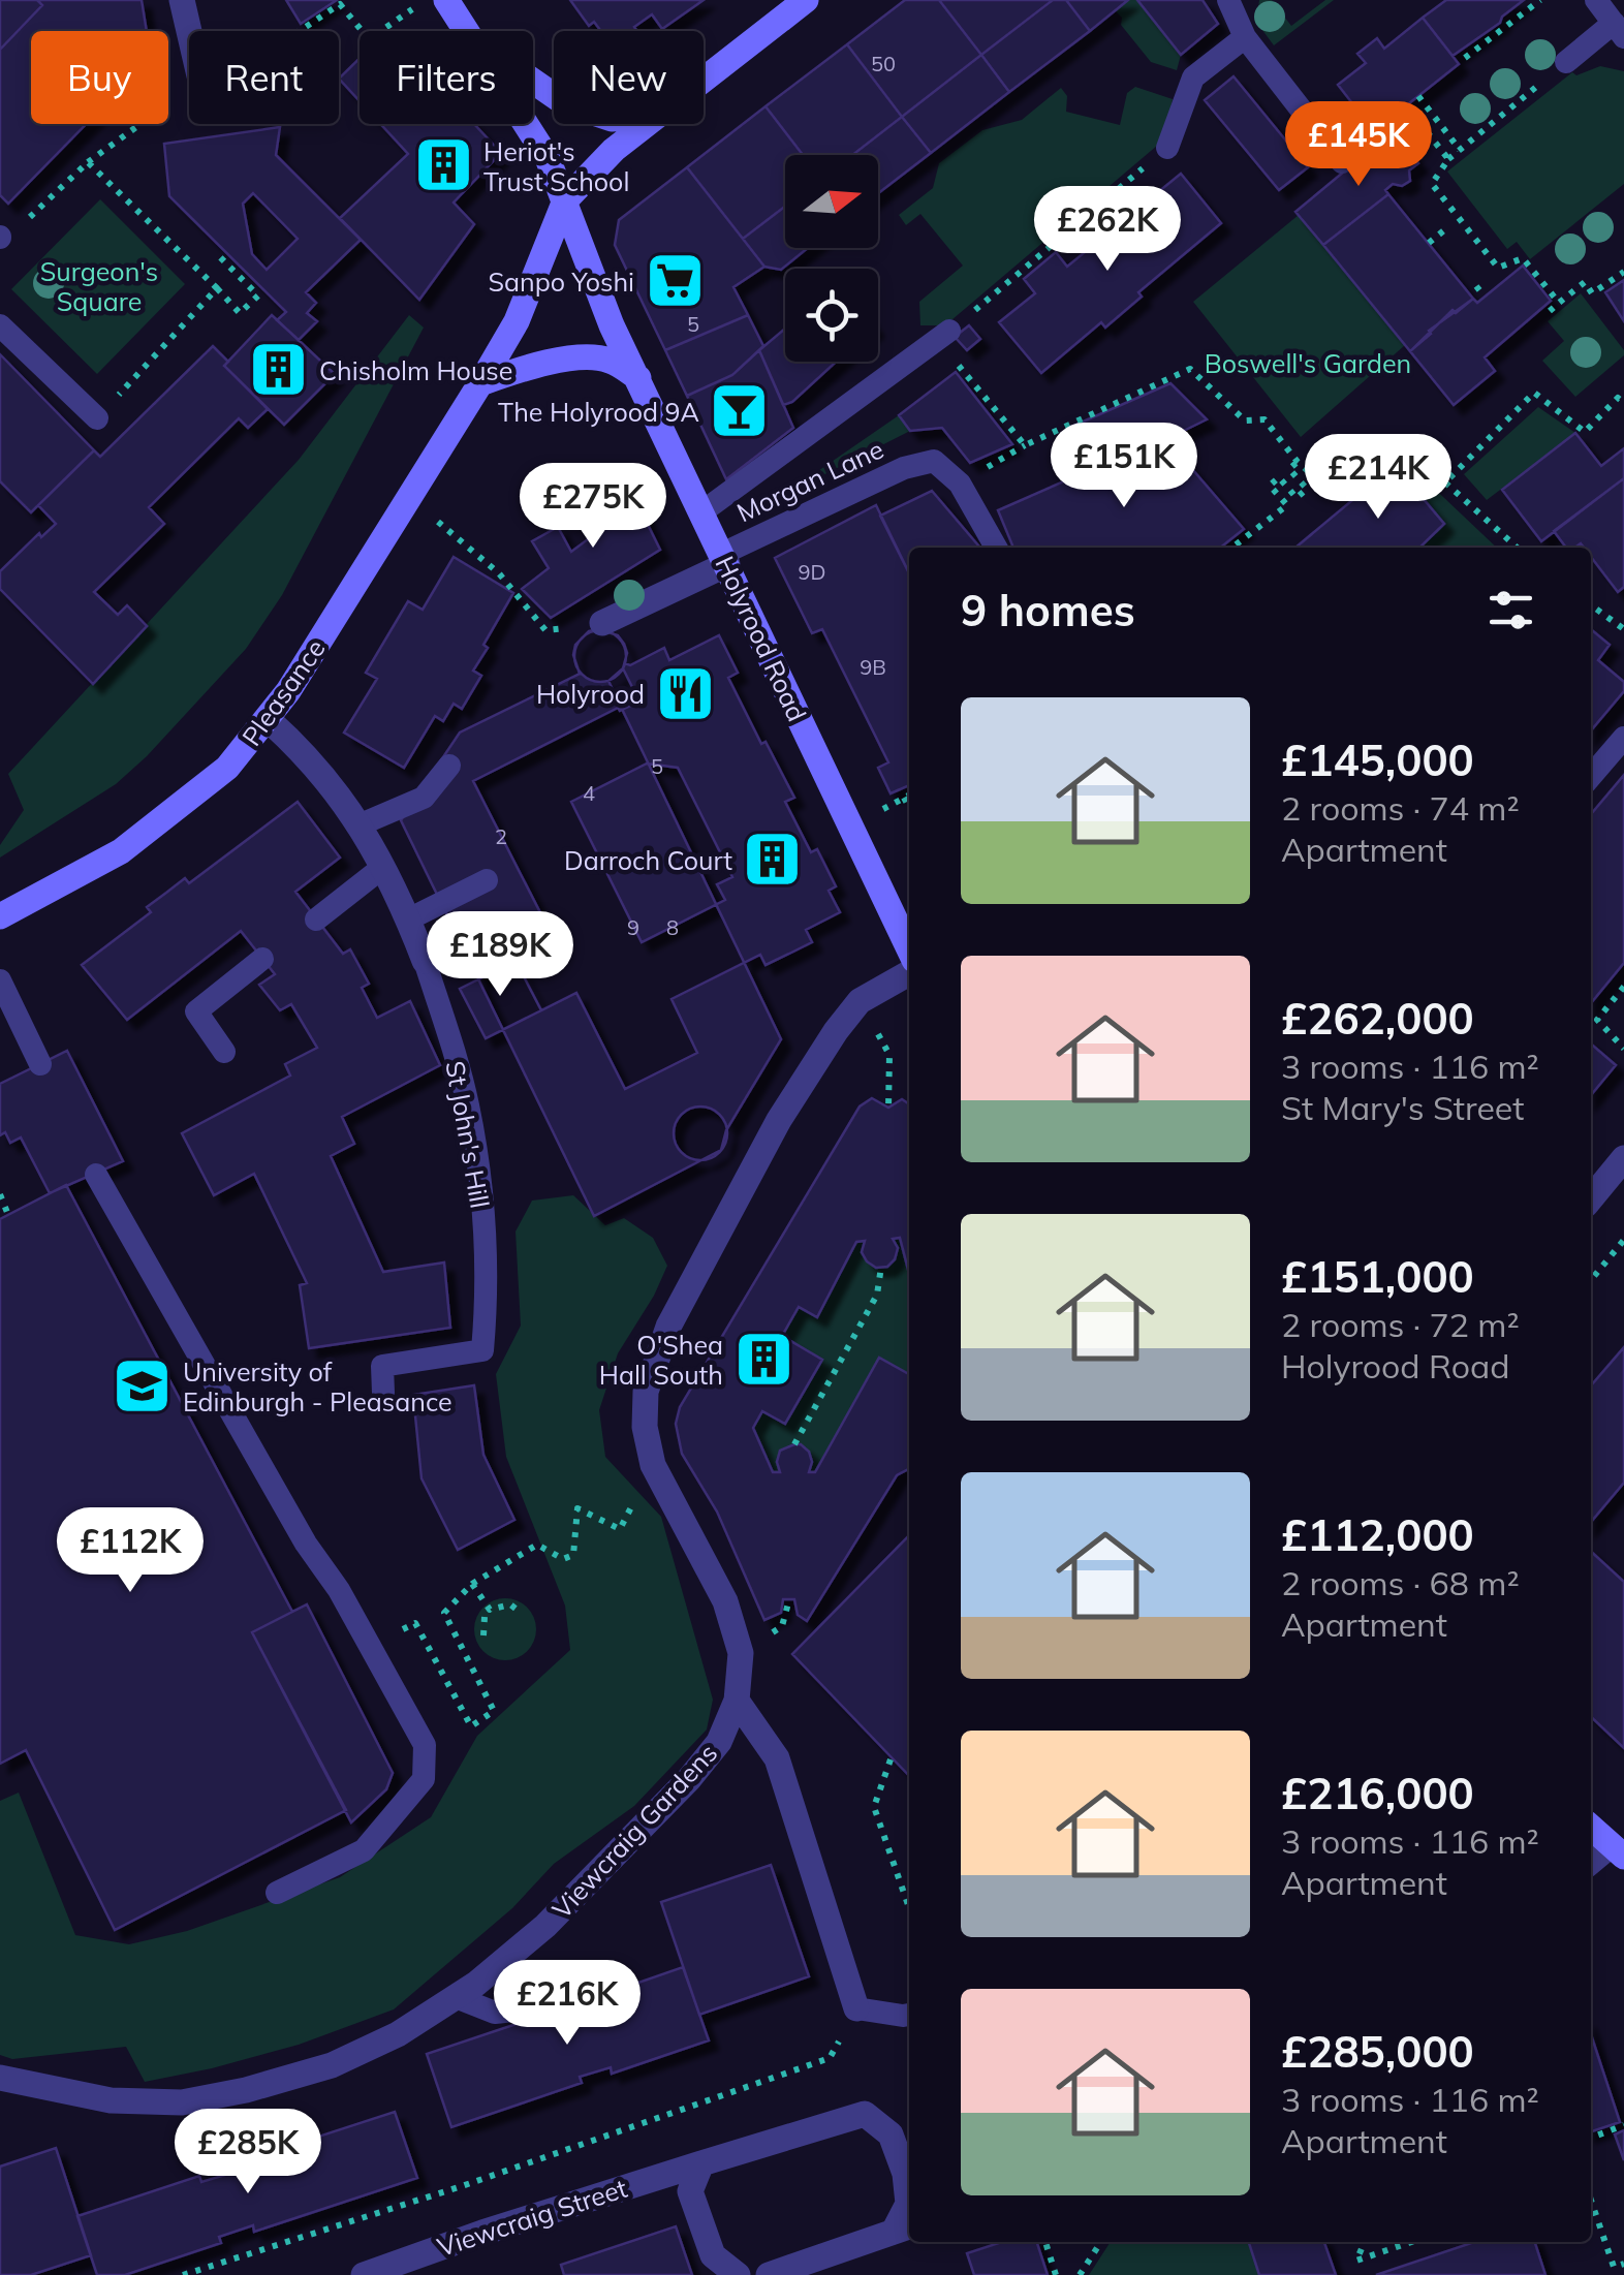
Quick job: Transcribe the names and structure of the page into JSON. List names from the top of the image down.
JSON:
{
  "streets": {
    "street": [
      "Holyrood Road",
      "Pleasance",
      "St John's Hill",
      "Viewcraig Gardens",
      "Viewcraig Street"
    ],
    "lane": ["Morgan Lane"]
  },
  "crossings": [
    ["Morgan Lane", "Holyrood Road"],
    ["Holyrood Road", "Pleasance"],
    ["Pleasance", "St John's Hill"]
  ],
  "parks": ["Surgeon's Square", "Boswell's Garden"],
  "places": {
    "building": [
      "Heriot's Trust School",
      "Chisholm House",
      "Darroch Court",
      "O'Shea Hall South"
    ],
    "supermarket": ["Sanpo Yoshi"],
    "bar": ["The Holyrood 9A"],
    "restaurant": ["Holyrood"],
    "school or university": ["University of Edinburgh - Pleasance"]
  },
  "house_numbers": [
    "50",
    "5",
    "9D",
    "9B",
    "5",
    "4",
    "2",
    "9",
    "8"
  ],
  "north": "right",
  "page": {
    "chip": [
      "Buy",
      "Rent",
      "Filters",
      "New"
    ],
    "price": [
      "£145K",
      "£262K",
      "£151K",
      "£214K",
      "£275K",
      "£189K",
      "£112K",
      "£216K",
      "£285K"
    ],
    "heading": "9 homes",
    "list": [
      {
        "name": "£145,000",
        "note": "2 rooms · 74 m² · Apartment"
      },
      {
        "name": "£262,000",
        "note": "3 rooms · 116 m² · St Mary's Street"
      },
      {
        "name": "£151,000",
        "note": "2 rooms · 72 m² · Holyrood Road"
      },
      {
        "name": "£112,000",
        "note": "2 rooms · 68 m² · Apartment"
      },
      {
        "name": "£216,000",
        "note": "3 rooms · 116 m² · Apartment"
      },
      {
        "name": "£285,000",
        "note": "3 rooms · 116 m² · Apartment"
      }
    ]
  }
}
